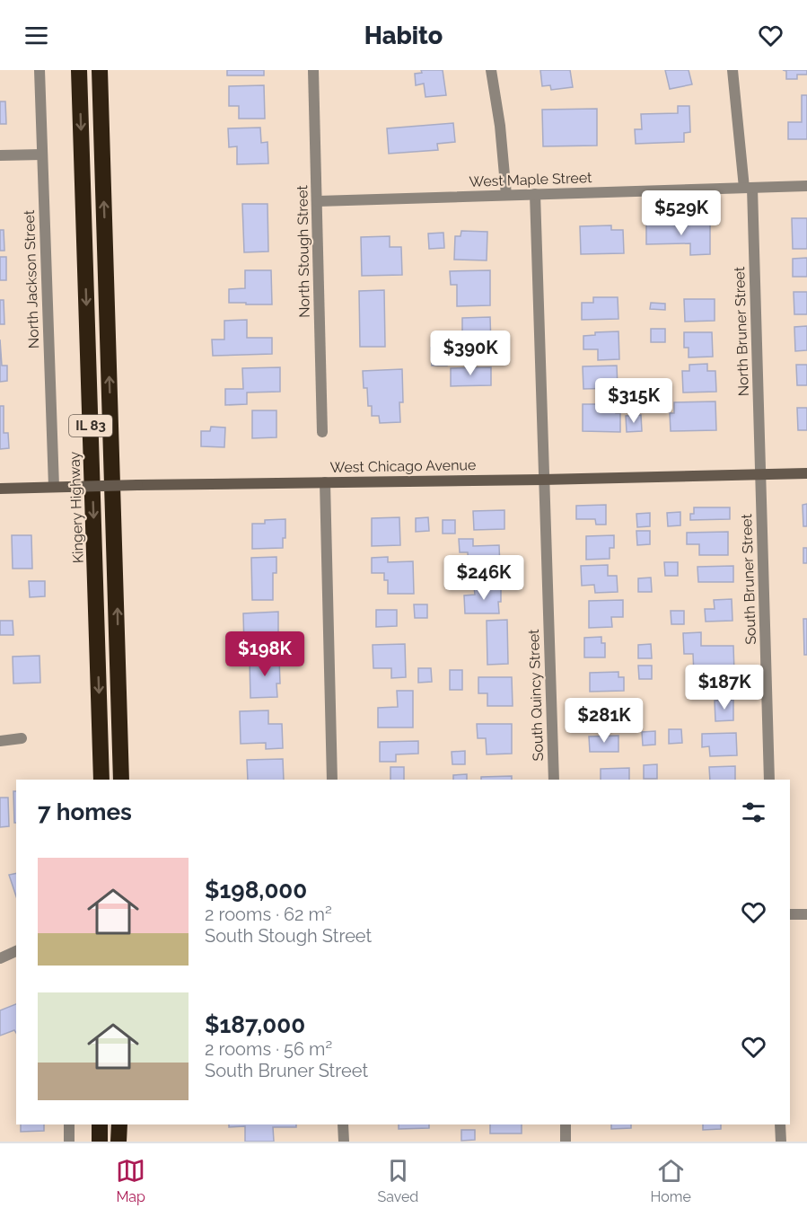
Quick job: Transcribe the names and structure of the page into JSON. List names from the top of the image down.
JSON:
{
  "streets": {
    "highway": ["IL 83", "Kingery Highway"],
    "main road": ["West Chicago Avenue"],
    "street": [
      "West Maple Street",
      "North Stough Street",
      "North Jackson Street",
      "North Bruner Street",
      "South Bruner Street",
      "South Quincy Street"
    ]
  },
  "crossings": [
    ["West Maple Street", "North Stough Street"],
    ["West Maple Street", "North Bruner Street"],
    ["West Maple Street", "South Quincy Street"],
    ["North Jackson Street", "West Chicago Avenue"],
    ["North Bruner Street", "West Chicago Avenue"],
    ["North Bruner Street", "South Bruner Street"],
    ["West Chicago Avenue", "South Bruner Street"],
    ["West Chicago Avenue", "South Quincy Street"]
  ],
  "page": {
    "header": "Habito",
    "price": [
      "$529K",
      "$390K",
      "$315K",
      "$246K",
      "$198K",
      "$187K",
      "$281K"
    ],
    "heading": "7 homes",
    "list": [
      {
        "name": "$198,000",
        "note": "2 rooms · 62 m² · South Stough Street"
      },
      {
        "name": "$187,000",
        "note": "2 rooms · 56 m² · South Bruner Street"
      }
    ],
    "tabs": ["Map", "Saved", "Home"]
  }
}
